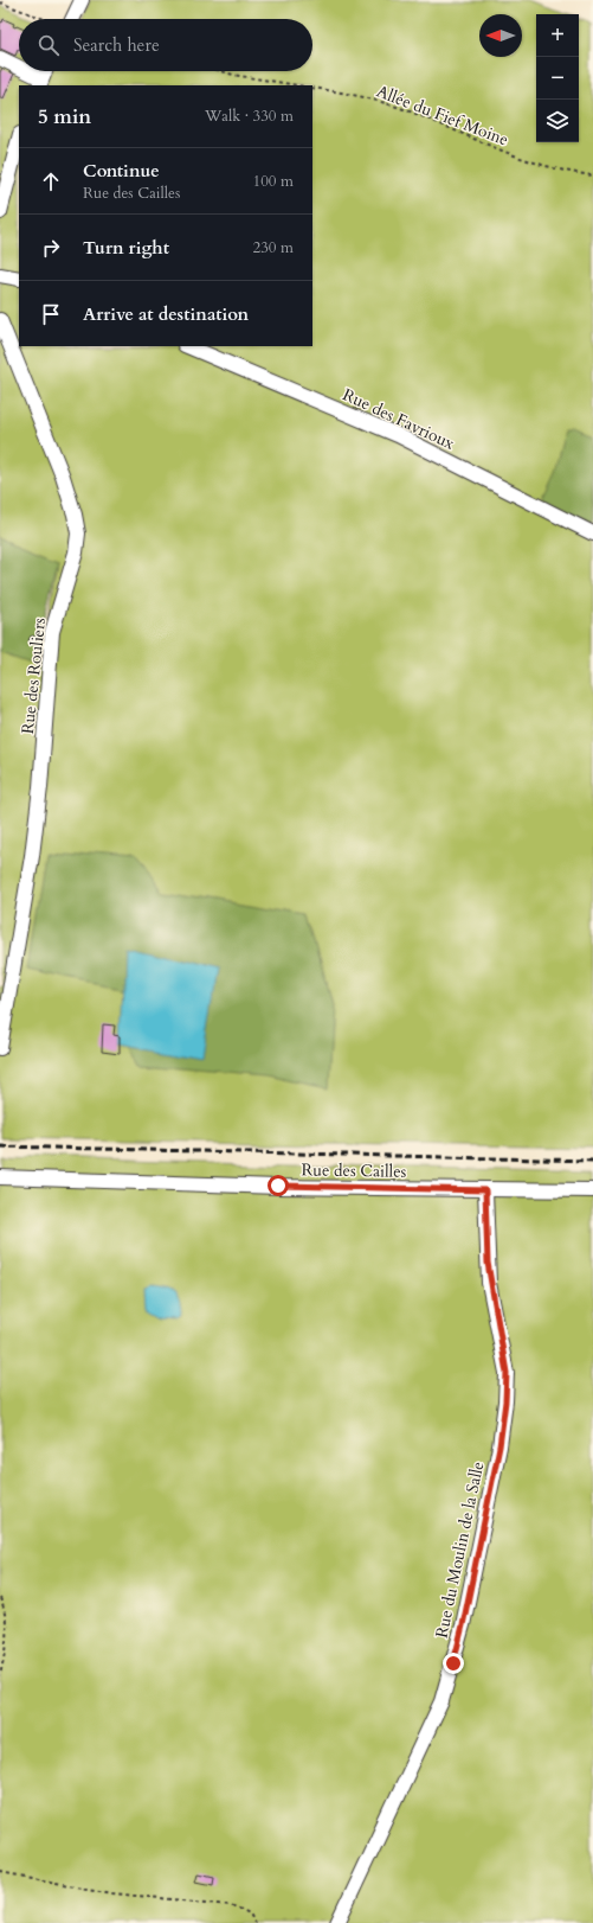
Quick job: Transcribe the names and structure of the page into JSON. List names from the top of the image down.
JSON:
{
  "streets": {
    "street": [
      "Rue des Favrioux",
      "Rue des Rouliers",
      "Rue des Cailles",
      "Rue du Moulin de la Salle"
    ],
    "path": ["Allée du Fief Moine"]
  },
  "crossings": [
    ["Rue des Cailles", "Rue du Moulin de la Salle"]
  ],
  "north": "left",
  "page": {
    "map_buttons": ["+", "−"],
    "search": "Search here",
    "heading": ["5 min", "Walk · 330 m"],
    "list": [
      ["Continue", "Rue des Cailles", "100 m"],
      ["Turn right", "230 m"],
      "Arrive at destination"
    ]
  }
}
